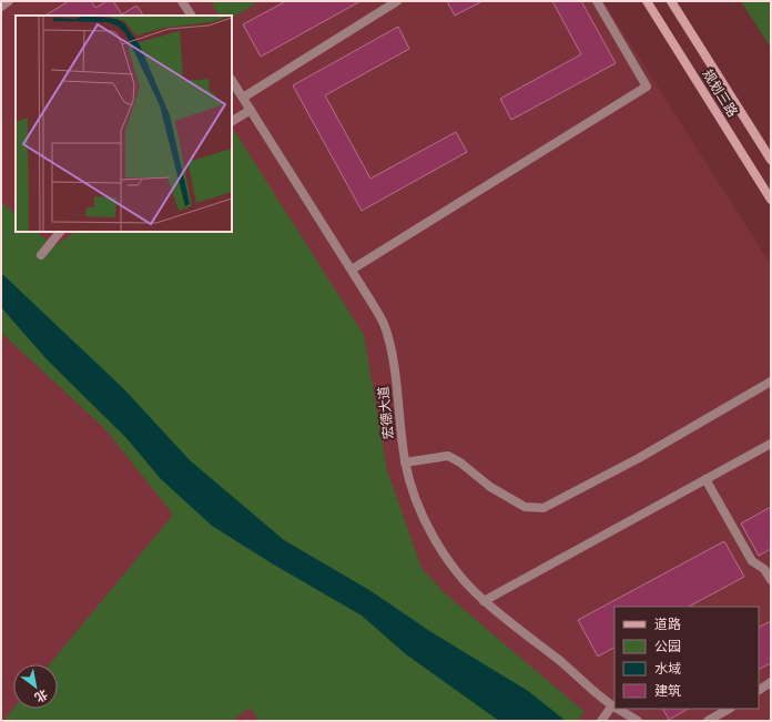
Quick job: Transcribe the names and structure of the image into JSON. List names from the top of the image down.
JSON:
{
  "streets": {
    "main road": ["规划三路"],
    "street": ["宏德大道"]
  },
  "legend": [
    "道路",
    "公园",
    "水域",
    "建筑"
  ],
  "north": "bottom right"
}
